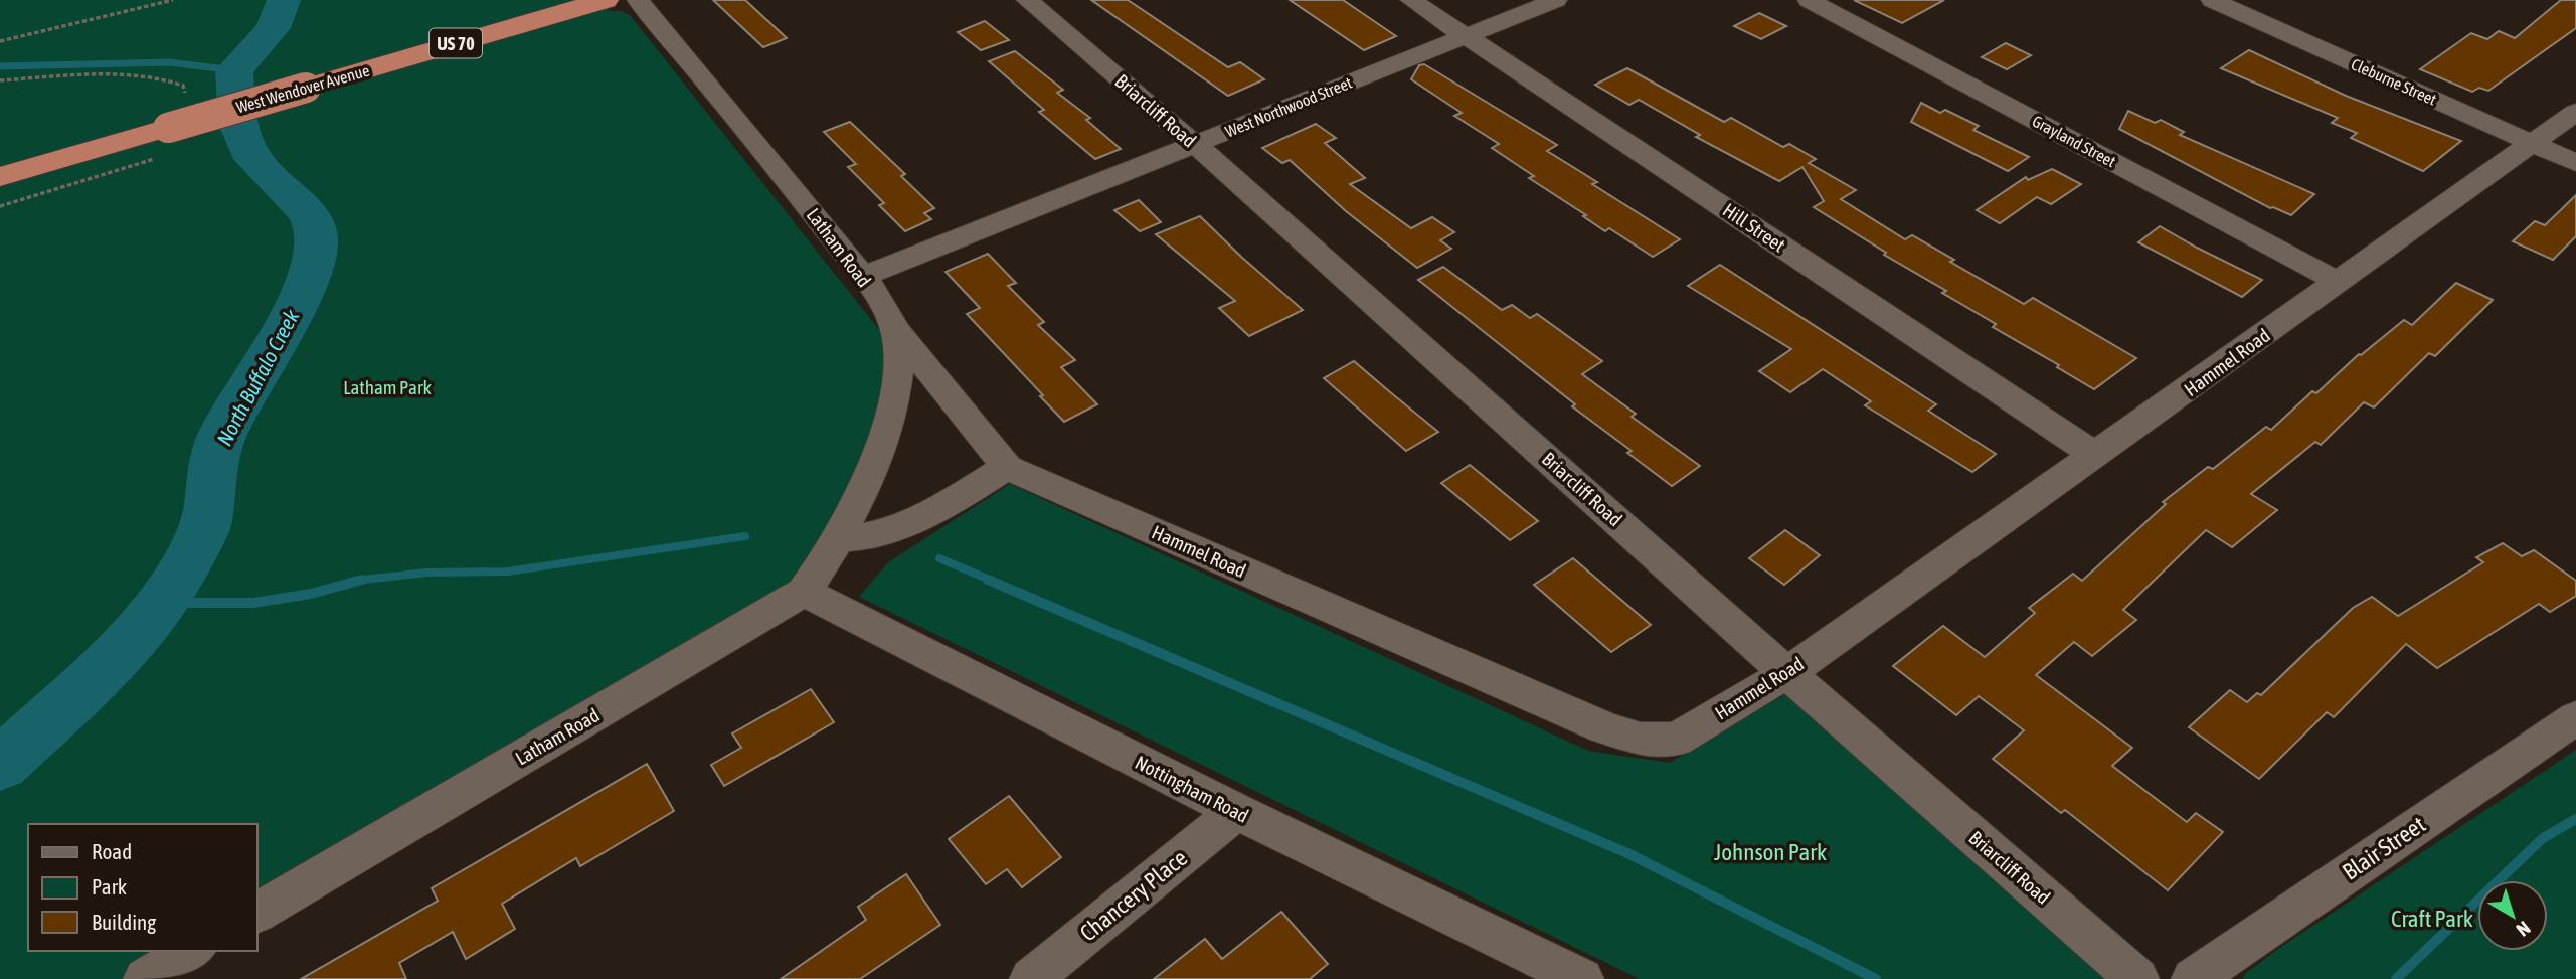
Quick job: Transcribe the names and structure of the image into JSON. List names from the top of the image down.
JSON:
{
  "streets": {
    "highway": ["US 70", "West Wendover Avenue"],
    "street": [
      "Cleburne Street",
      "West Northwood Street",
      "Briarcliff Road",
      "Grayland Street",
      "Hill Street",
      "Latham Road",
      "Hammel Road",
      "Nottingham Road",
      "Blair Street",
      "Chancery Place"
    ]
  },
  "crossings": [
    ["Cleburne Street", "Hammel Road"],
    ["West Northwood Street", "Briarcliff Road"],
    ["West Northwood Street", "Hill Street"],
    ["West Northwood Street", "Latham Road"],
    ["Briarcliff Road", "Hammel Road"],
    ["Grayland Street", "Hammel Road"],
    ["Hill Street", "Hammel Road"],
    ["Latham Road", "Hammel Road"],
    ["Latham Road", "Nottingham Road"],
    ["Nottingham Road", "Chancery Place"]
  ],
  "water": ["North Buffalo Creek"],
  "parks": ["Latham Park", "Johnson Park", "Craft Park"],
  "legend": ["Road", "Park", "Building"],
  "north": "bottom right"
}
